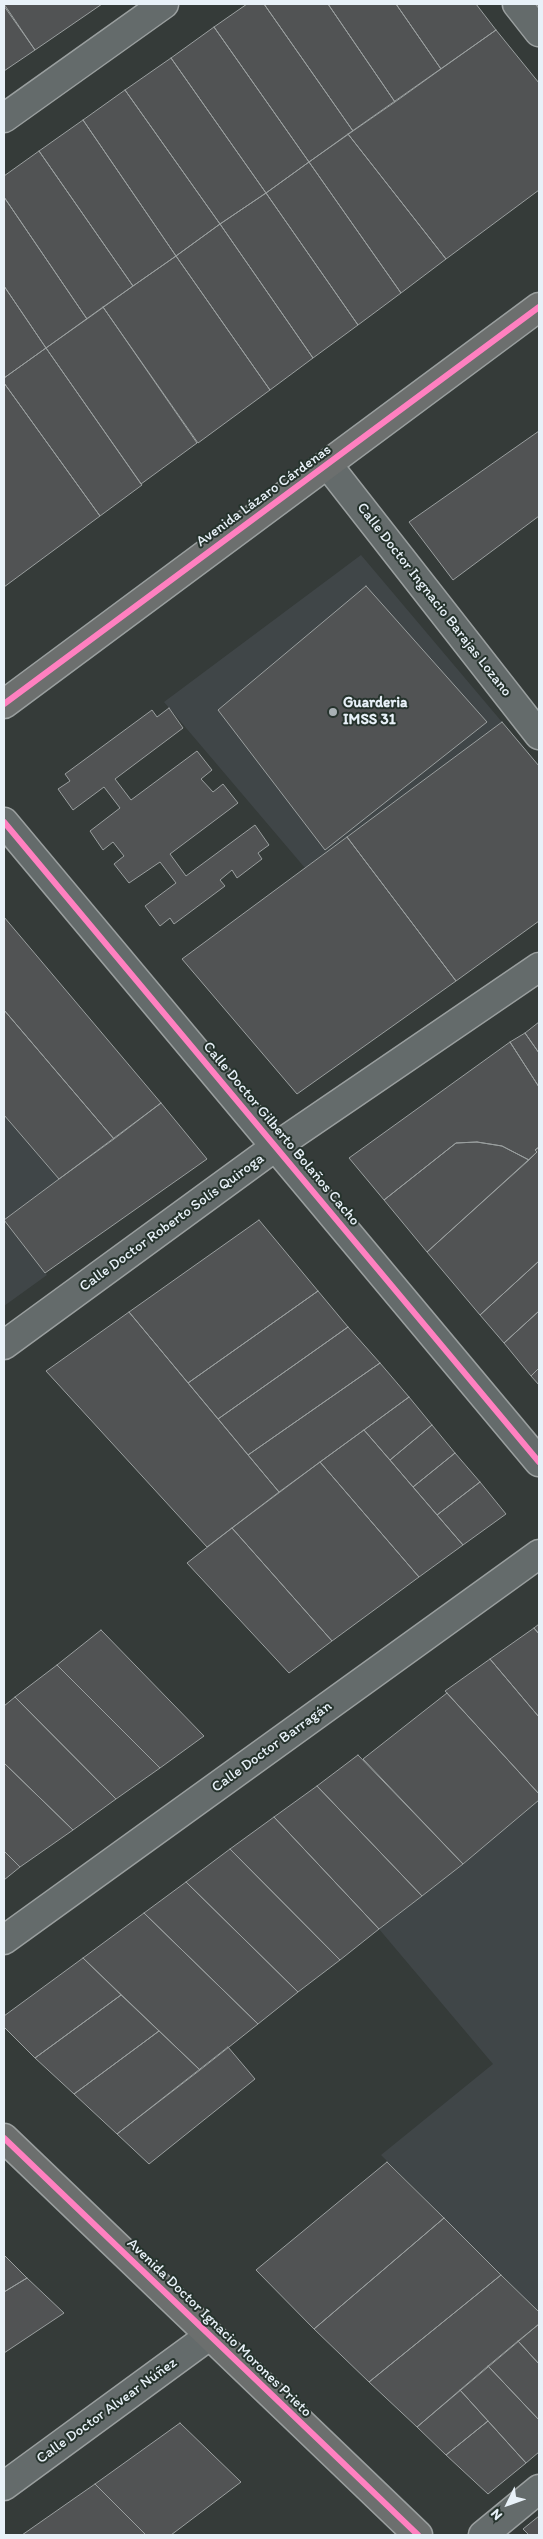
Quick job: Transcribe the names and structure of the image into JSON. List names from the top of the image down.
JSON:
{
  "streets": {
    "main road": ["Avenida Lázaro Cárdenas", "Avenida Doctor Ignacio Morones Prieto"],
    "street": [
      "Calle Doctor Ingnacio Barajas Lozano",
      "Calle Doctor Gilberto Bolaños Cacho",
      "Calle Doctor Roberto Solís Quiroga",
      "Calle Doctor Barragán",
      "Calle Doctor Alvear Núñez"
    ]
  },
  "crossings": [
    ["Avenida Lázaro Cárdenas", "Calle Doctor Ingnacio Barajas Lozano"],
    ["Calle Doctor Gilberto Bolaños Cacho", "Calle Doctor Roberto Solís Quiroga"],
    ["Avenida Doctor Ignacio Morones Prieto", "Calle Doctor Alvear Núñez"]
  ],
  "places": ["Guarderia IMSS 31"],
  "north": "bottom left"
}
